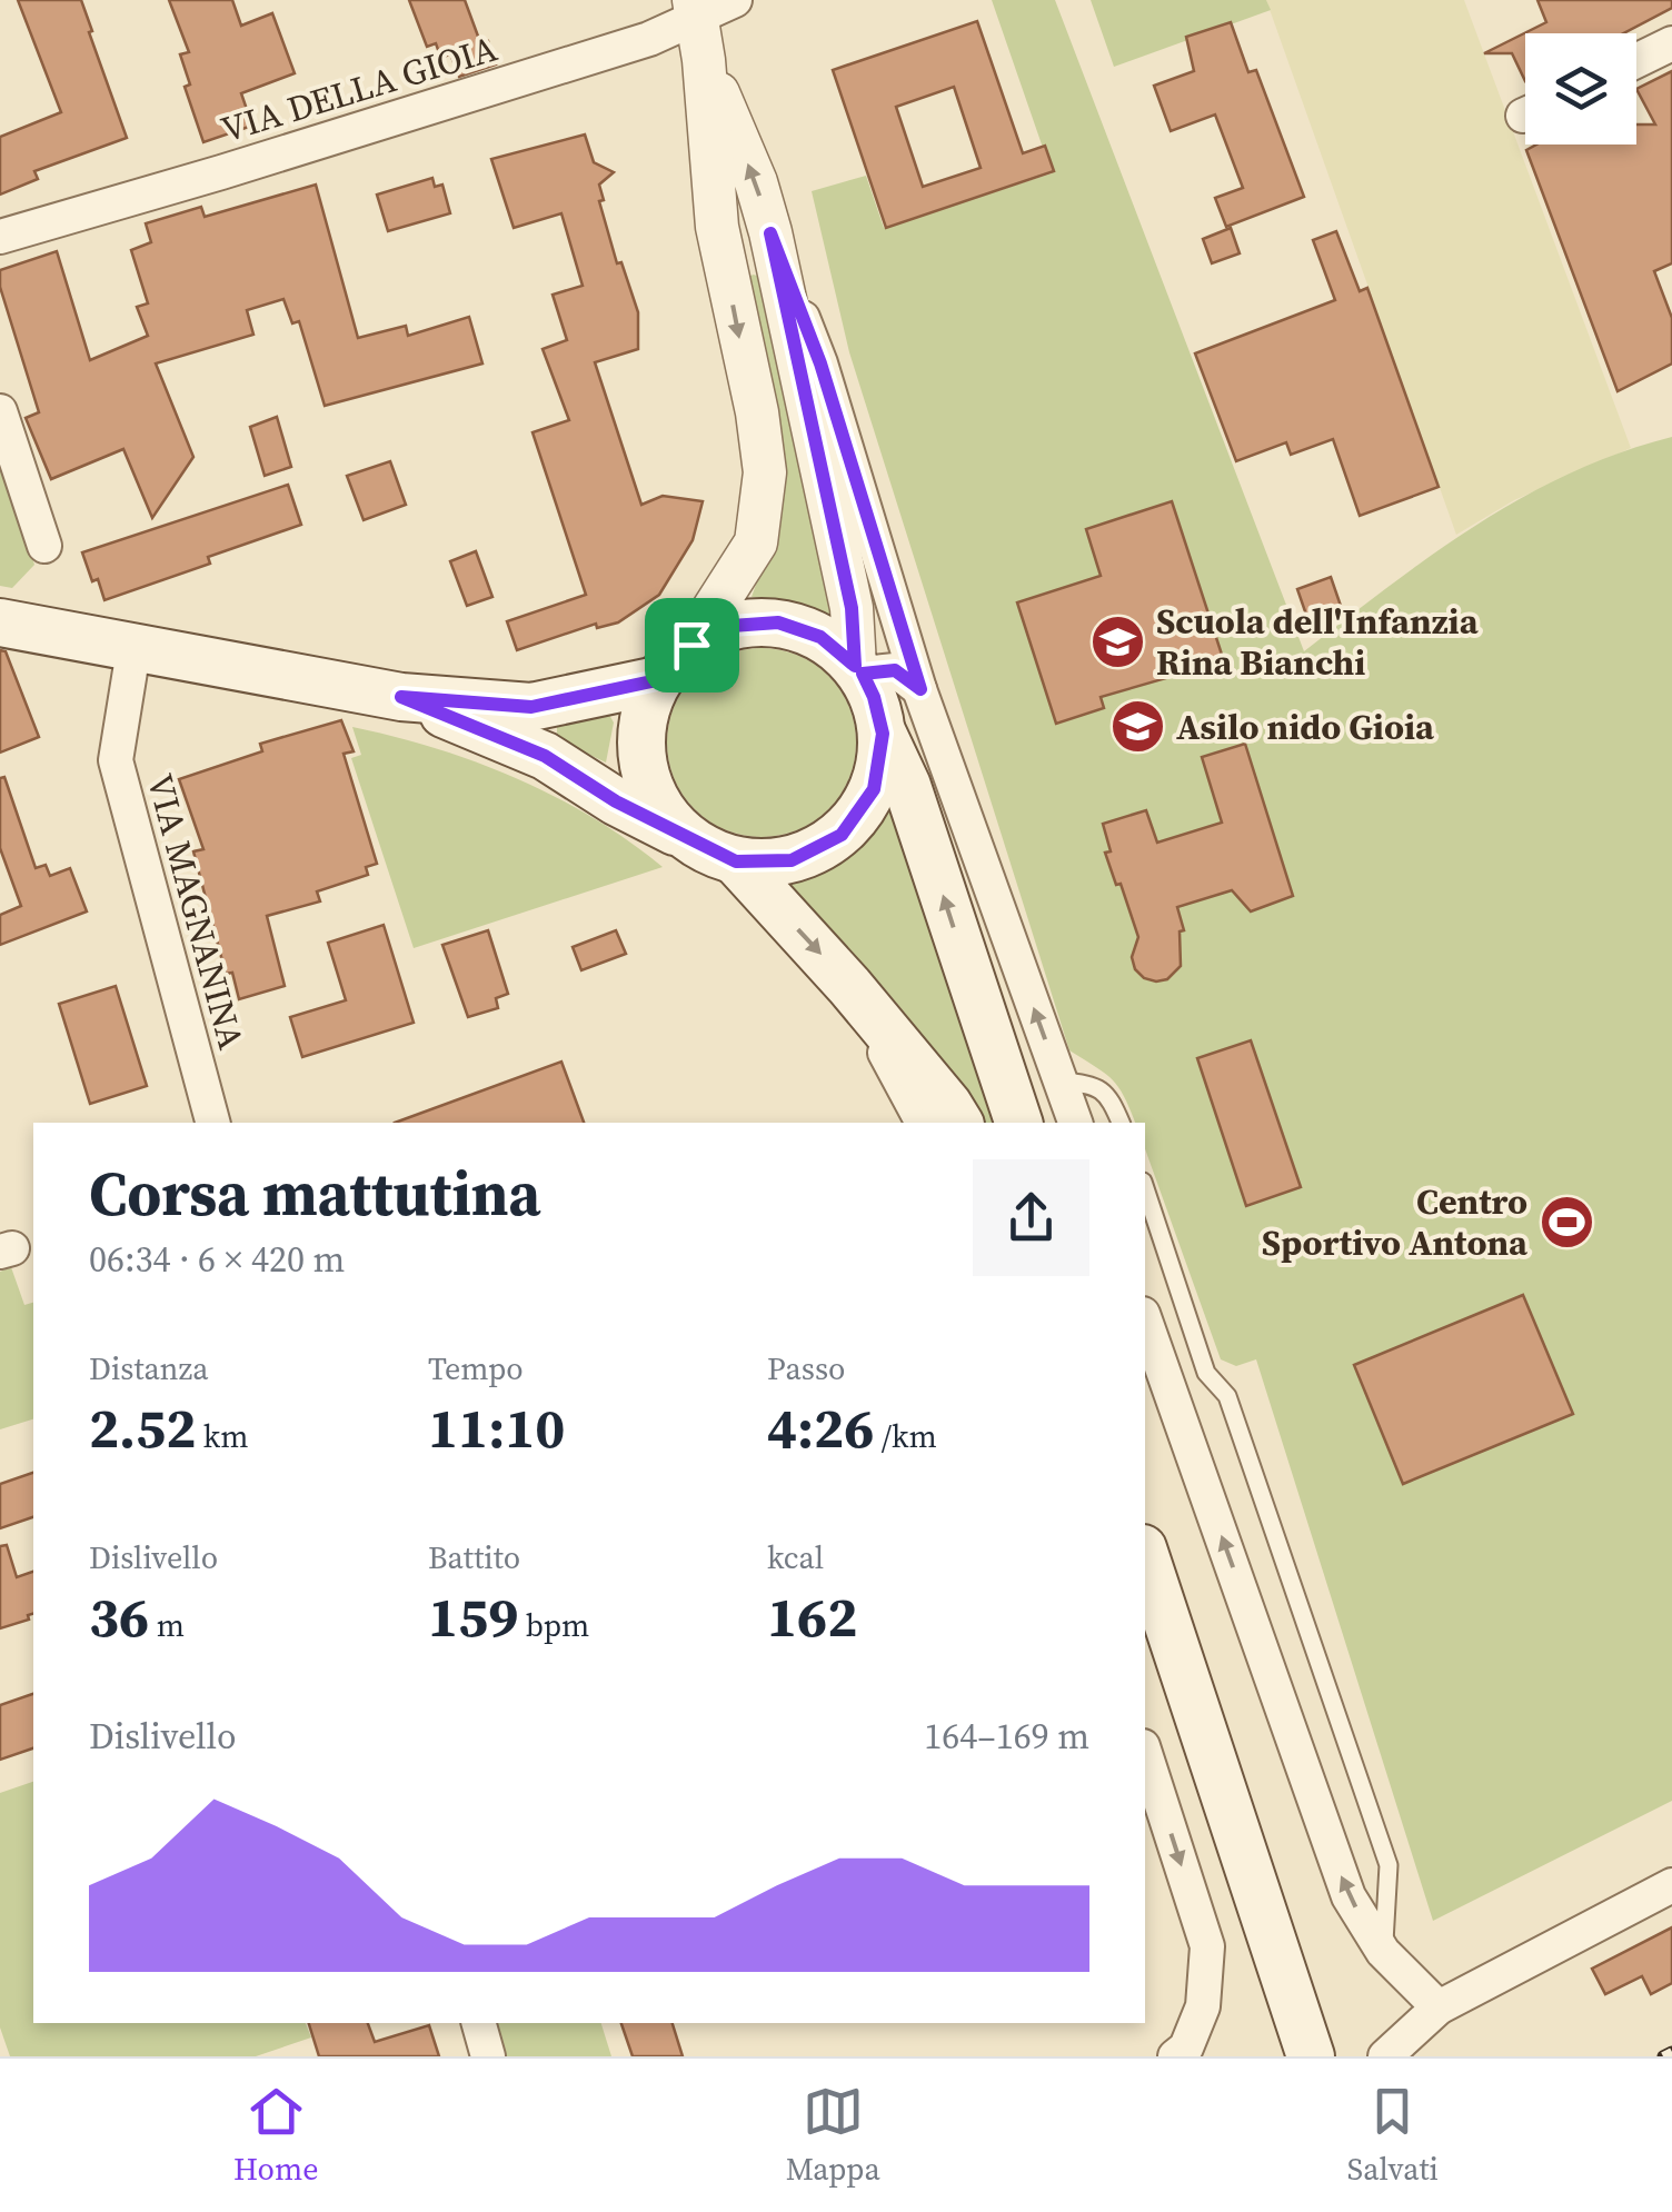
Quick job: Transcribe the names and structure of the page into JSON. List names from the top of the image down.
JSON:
{
  "streets": {
    "street": ["VIA DELLA GIOIA", "VIA MAGNANINA"]
  },
  "places": {
    "school or university": ["Scuola dell'Infanzia Rina Bianchi", "Asilo nido Gioia"],
    "sports": ["Centro Sportivo Antona"]
  },
  "page": {
    "heading": ["Corsa mattutina", "06:34 · 6 × 420 m"],
    "stats": [
      ["Distanza", "2.52 km"],
      ["Tempo", "11:10"],
      ["Passo", "4:26 /km"],
      ["Dislivello", "36 m"],
      ["Battito", "159 bpm"],
      ["kcal", "162"]
    ],
    "chart": ["Dislivello", "164–169 m"],
    "tabs": ["Home", "Mappa", "Salvati"]
  }
}
